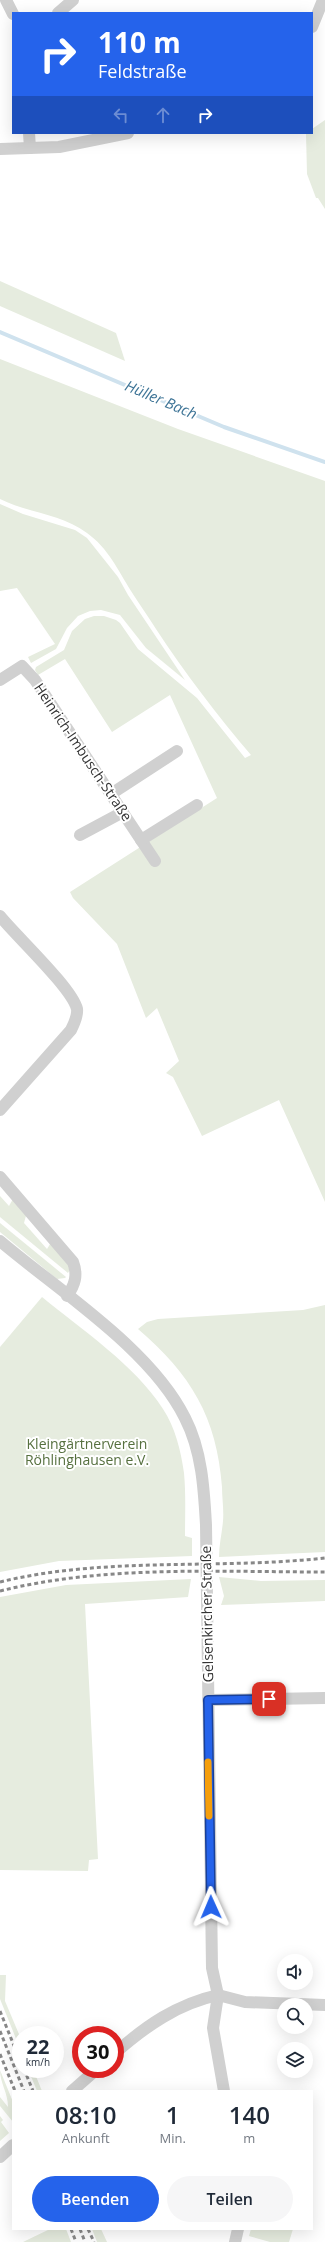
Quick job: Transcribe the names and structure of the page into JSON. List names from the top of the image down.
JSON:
{
  "streets": {
    "street": ["Heinrich-Imbusch-Straße", "Gelsenkircher Straße"]
  },
  "water": ["Hüller Bach"],
  "parks": ["Kleingärtnerverein Röhlinghausen e.V."],
  "page": {
    "turn": ["110 m", "Feldstraße"],
    "speed": "22 km/h",
    "limit": "30",
    "eta": [
      "08:10",
      "Ankunft",
      "1",
      "Min.",
      "140",
      "m"
    ],
    "buttons": ["Beenden", "Teilen"]
  }
}
